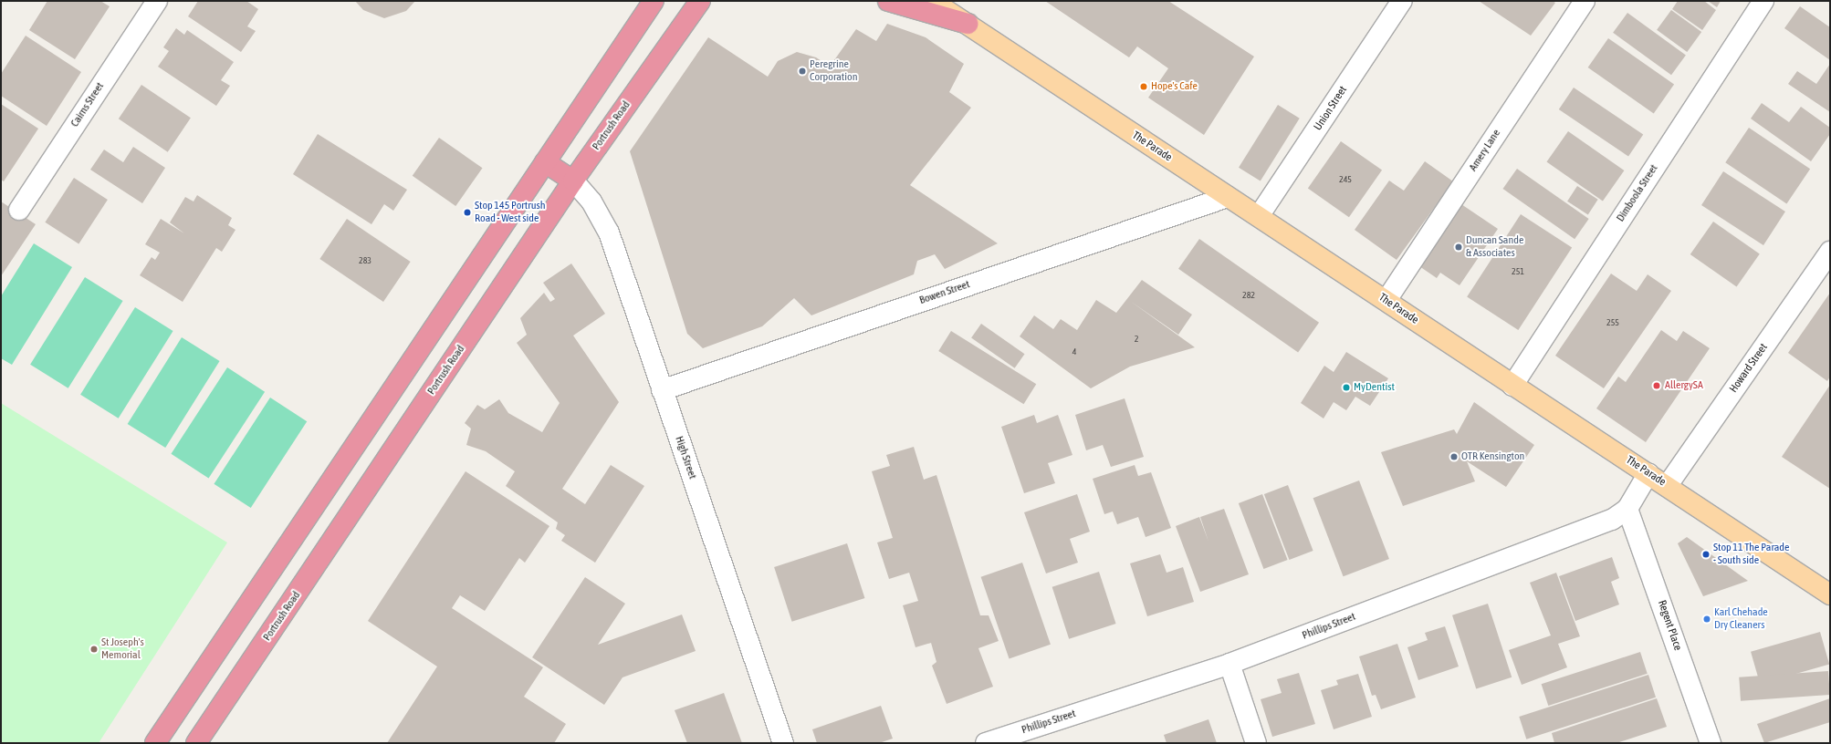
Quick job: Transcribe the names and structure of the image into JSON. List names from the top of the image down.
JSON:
{
  "streets": {
    "highway": ["Portrush Road"],
    "main road": ["The Parade"],
    "street": [
      "Cairns Street",
      "Union Street",
      "Amery Lane",
      "Dimboola Street",
      "Bowen Street",
      "Howard Street",
      "High Street",
      "Regent Place",
      "Phillips Street"
    ]
  },
  "crossings": [
    ["Union Street", "The Parade"],
    ["Portrush Road", "High Street"],
    ["The Parade", "Amery Lane"],
    ["The Parade", "Dimboola Street"],
    ["The Parade", "Bowen Street"],
    ["The Parade", "Howard Street"],
    ["The Parade", "Phillips Street"],
    ["Bowen Street", "High Street"],
    ["Regent Place", "Phillips Street"]
  ],
  "places": [
    "Peregrine Corporation",
    "Hope's Cafe",
    "Stop 145 Portrush Road - West side",
    "Duncan Sande & Associates",
    "AllergySA",
    "MyDentist",
    "OTR Kensington",
    "Stop 11 The Parade - South side",
    "Karl Chehade Dry Cleaners",
    "St Joseph's Memorial"
  ],
  "house_numbers": [
    "245",
    "283",
    "251",
    "282",
    "255",
    "2",
    "4"
  ]
}
